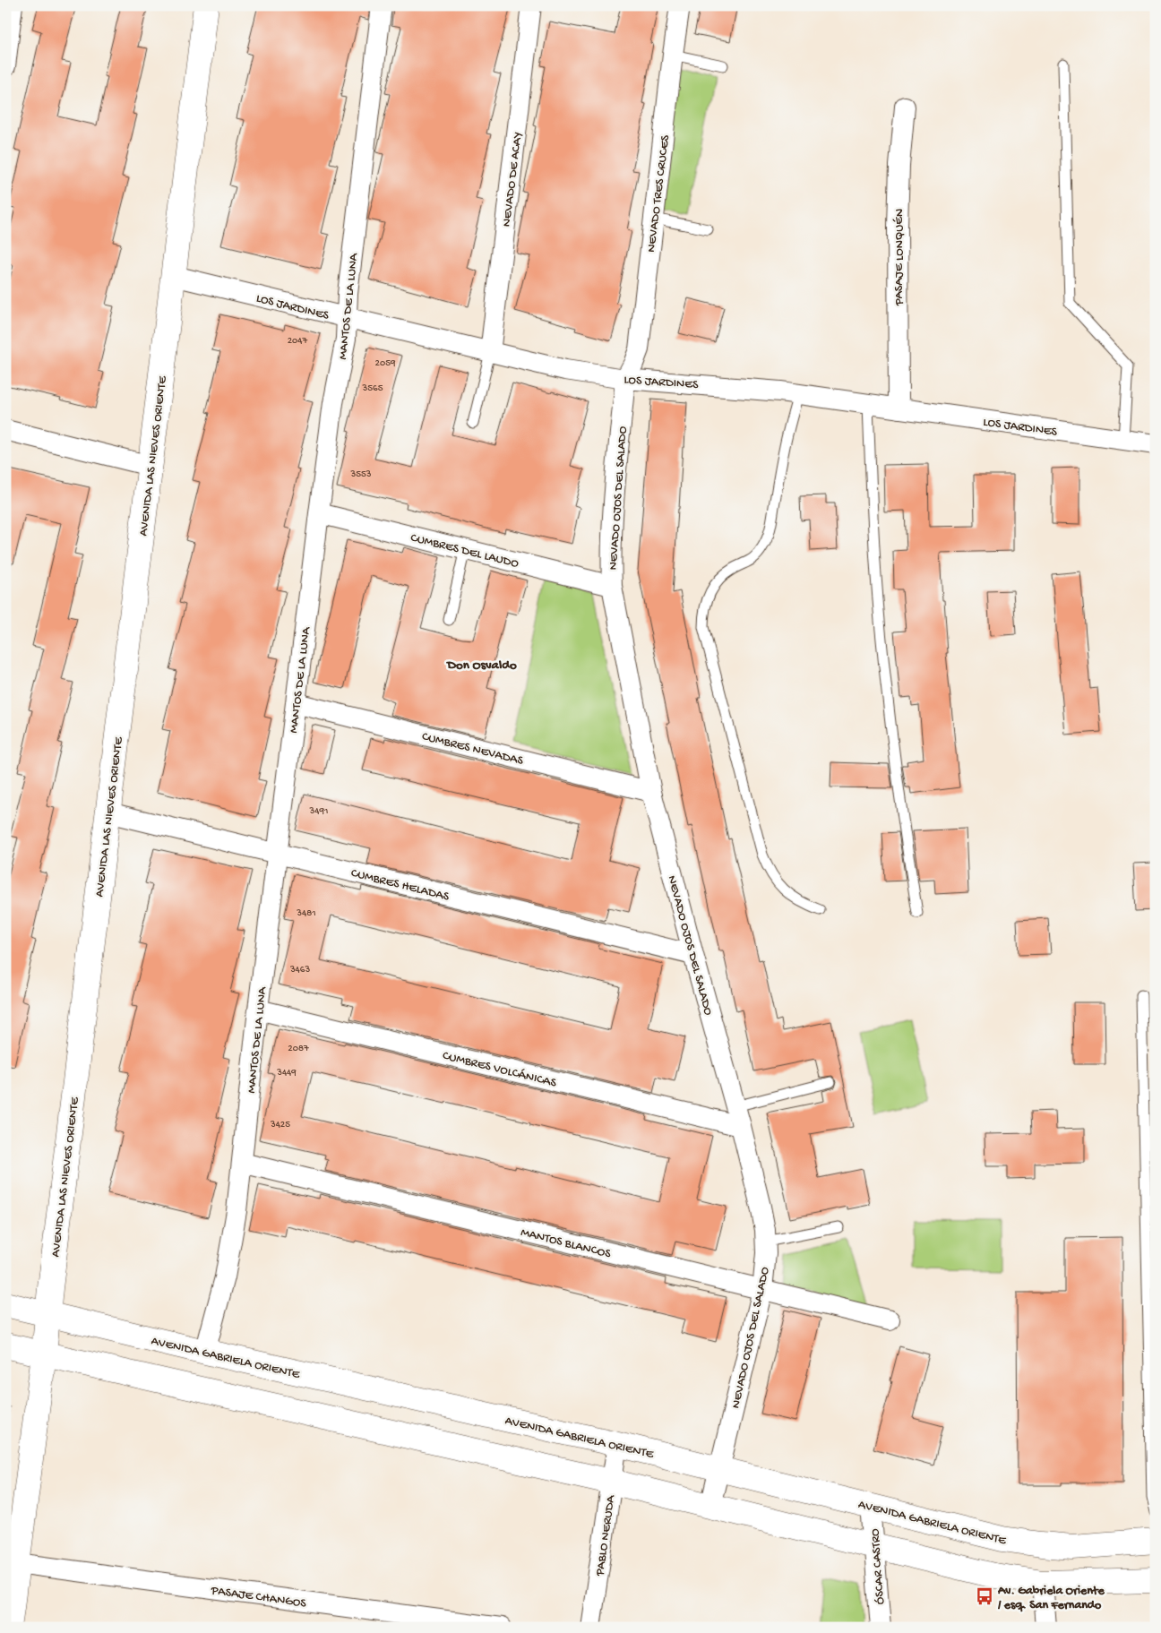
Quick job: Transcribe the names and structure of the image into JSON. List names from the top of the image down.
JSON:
{
  "streets": {
    "main road": ["AVENIDA LAS NIEVES ORIENTE", "AVENIDA GABRIELA ORIENTE"],
    "street": [
      "NEVADO DE ACAY",
      "NEVADO TRES CRUCES",
      "PASAJE LONQUÉN",
      "LOS JARDINES",
      "MANTOS DE LA LUNA",
      "NEVADO OJOS DEL SALADO",
      "CUMBRES DEL LAUDO",
      "CUMBRES NEVADAS",
      "CUMBRES HELADAS",
      "CUMBRES VOLCÁNICAS",
      "MANTOS BLANCOS",
      "PABLO NERUDA",
      "ÓSCAR CASTRO",
      "PASAJE CHANGOS"
    ]
  },
  "crossings": [
    ["NEVADO DE ACAY", "LOS JARDINES"],
    ["NEVADO TRES CRUCES", "LOS JARDINES"],
    ["NEVADO TRES CRUCES", "NEVADO OJOS DEL SALADO"],
    ["PASAJE LONQUÉN", "LOS JARDINES"],
    ["LOS JARDINES", "MANTOS DE LA LUNA"],
    ["LOS JARDINES", "AVENIDA LAS NIEVES ORIENTE"],
    ["LOS JARDINES", "NEVADO OJOS DEL SALADO"],
    ["MANTOS DE LA LUNA", "CUMBRES DEL LAUDO"],
    ["MANTOS DE LA LUNA", "CUMBRES NEVADAS"],
    ["MANTOS DE LA LUNA", "CUMBRES HELADAS"],
    ["MANTOS DE LA LUNA", "CUMBRES VOLCÁNICAS"],
    ["MANTOS DE LA LUNA", "MANTOS BLANCOS"],
    ["MANTOS DE LA LUNA", "AVENIDA GABRIELA ORIENTE"],
    ["AVENIDA LAS NIEVES ORIENTE", "CUMBRES HELADAS"],
    ["AVENIDA LAS NIEVES ORIENTE", "AVENIDA GABRIELA ORIENTE"],
    ["AVENIDA LAS NIEVES ORIENTE", "PASAJE CHANGOS"],
    ["NEVADO OJOS DEL SALADO", "CUMBRES DEL LAUDO"],
    ["NEVADO OJOS DEL SALADO", "CUMBRES NEVADAS"],
    ["NEVADO OJOS DEL SALADO", "CUMBRES HELADAS"],
    ["NEVADO OJOS DEL SALADO", "CUMBRES VOLCÁNICAS"],
    ["NEVADO OJOS DEL SALADO", "MANTOS BLANCOS"],
    ["NEVADO OJOS DEL SALADO", "AVENIDA GABRIELA ORIENTE"],
    ["AVENIDA GABRIELA ORIENTE", "PABLO NERUDA"],
    ["AVENIDA GABRIELA ORIENTE", "ÓSCAR CASTRO"]
  ],
  "districts": ["Don Osvaldo"],
  "places": {
    "bus stop": ["Av. Gabriela Oriente / esq. San Fernando"]
  },
  "house_numbers": [
    "2047",
    "2059",
    "3565",
    "3553",
    "3491",
    "3481",
    "3463",
    "2087",
    "3449",
    "3425"
  ]
}
